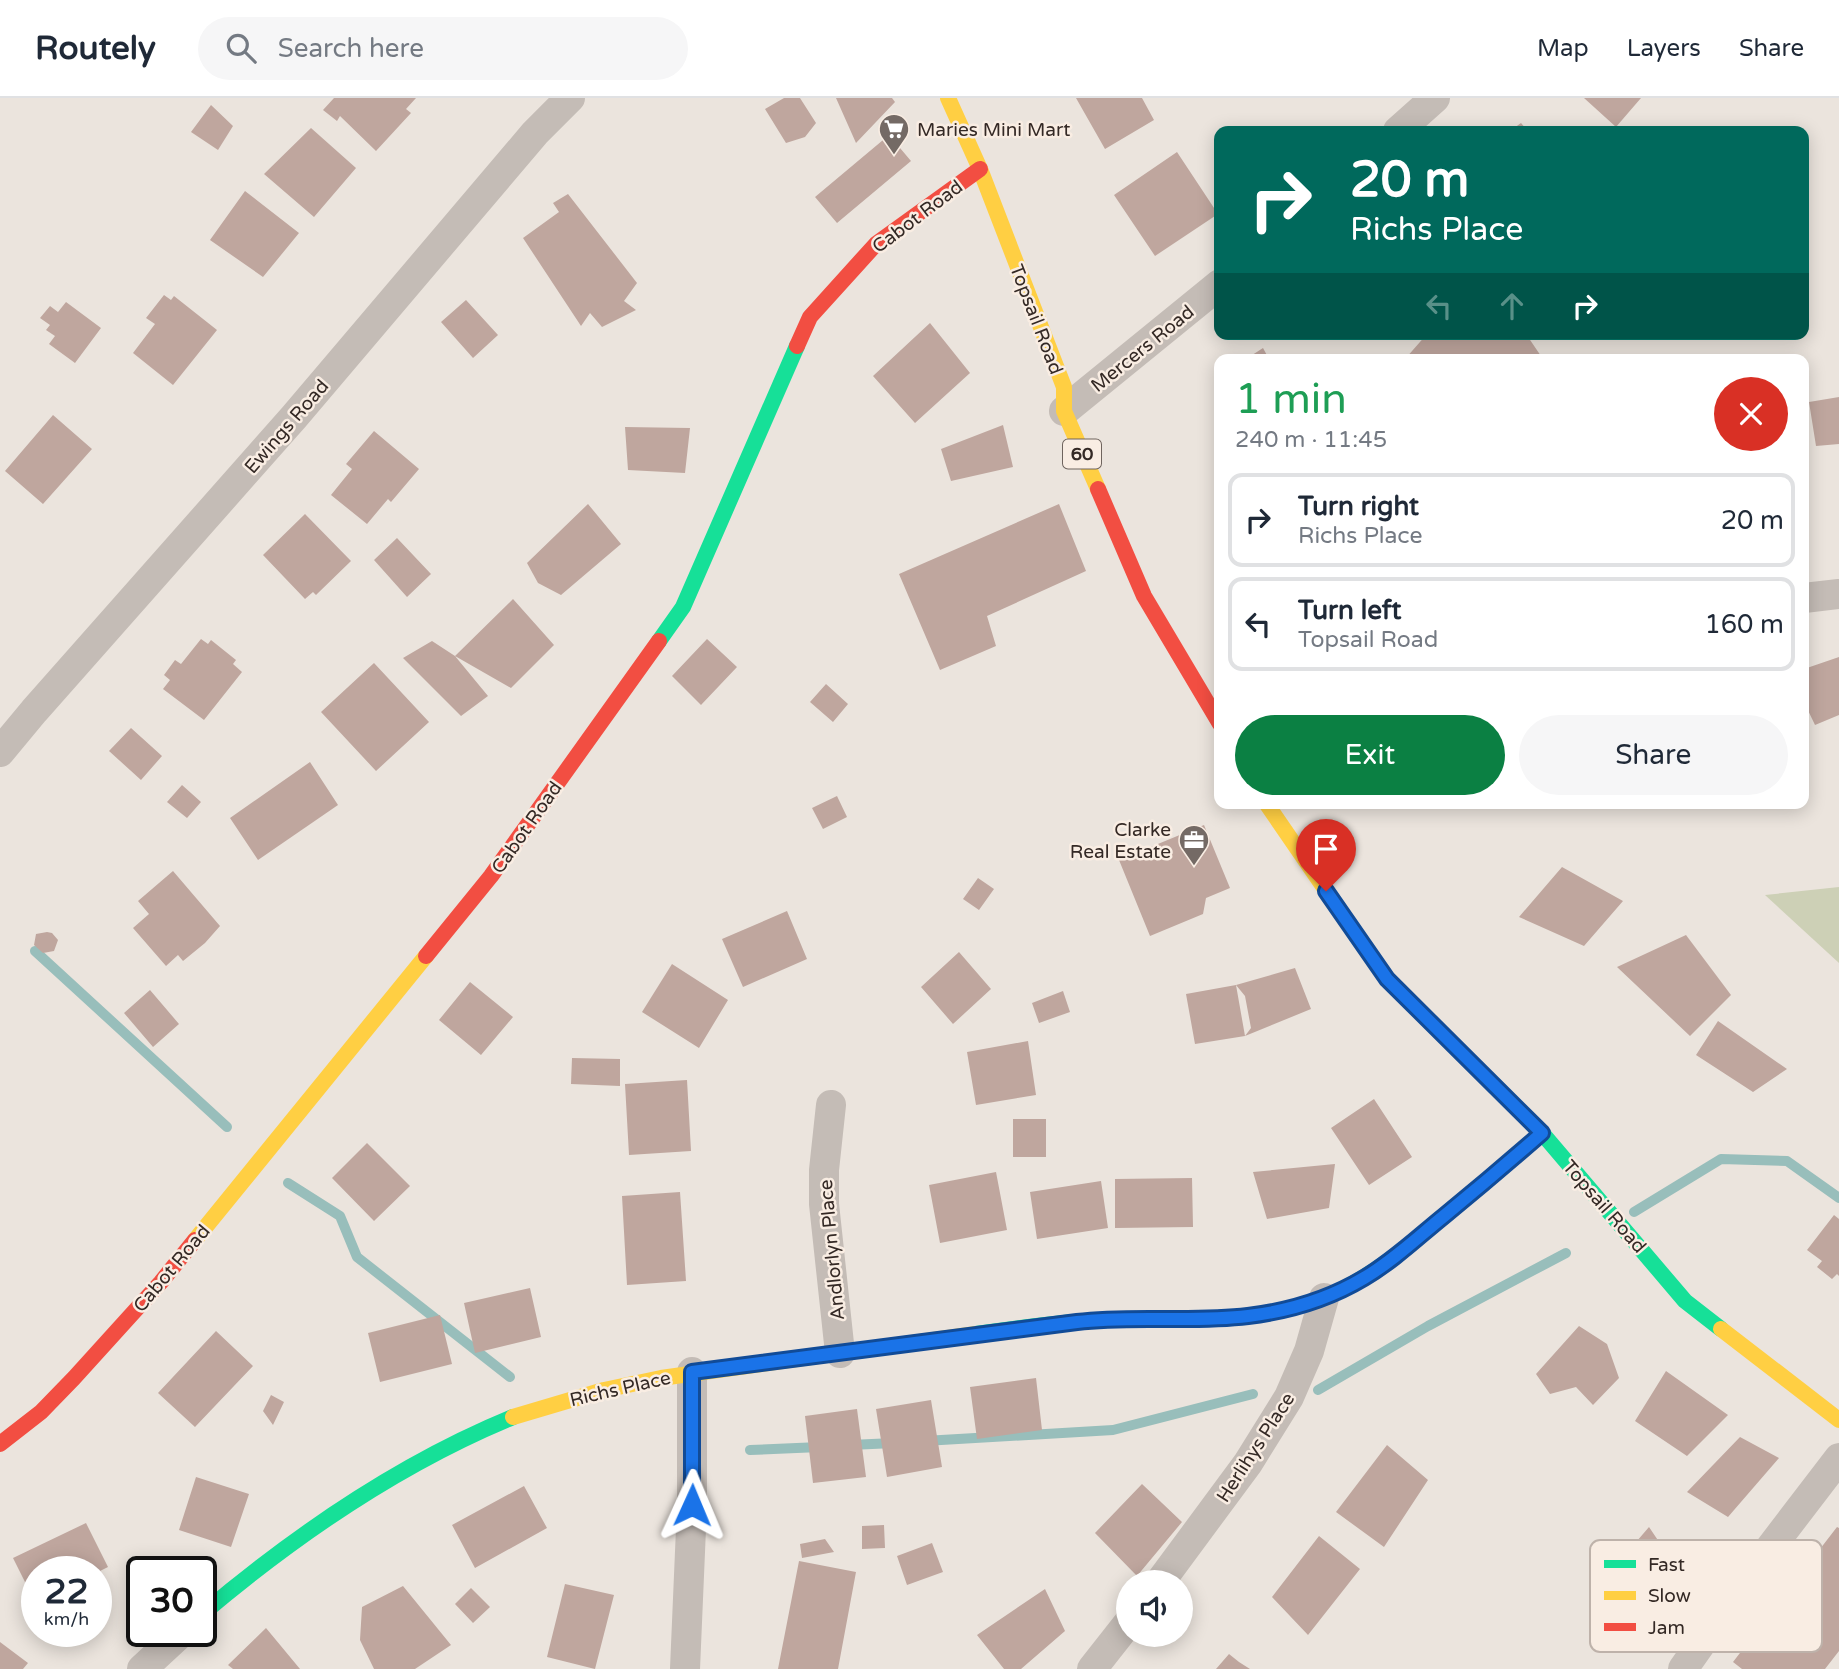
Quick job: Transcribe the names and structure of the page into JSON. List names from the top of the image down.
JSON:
{
  "streets": {
    "street": [
      "Cabot Road",
      "Topsail Road",
      "Mercers Road",
      "Ewings Road",
      "60",
      "Andlorlyn Place",
      "Richs Place",
      "Herlihys Place"
    ]
  },
  "crossings": [
    ["Cabot Road", "Topsail Road"],
    ["Topsail Road", "Mercers Road"],
    ["Topsail Road", "Richs Place"],
    ["Andlorlyn Place", "Richs Place"],
    ["Richs Place", "Herlihys Place"]
  ],
  "places": {
    "supermarket": ["Maries Mini Mart"],
    "office": ["Clarke Real Estate"]
  },
  "legend": ["Fast", "Slow", "Jam"],
  "page": {
    "header": "Routely",
    "search": "Search here",
    "nav": ["Map", "Layers", "Share"],
    "turn": ["20 m", "Richs Place"],
    "heading": ["1 min", "240 m · 11:45"],
    "list": [
      {
        "name": "Turn right",
        "note": "Richs Place",
        "value": "20 m"
      },
      {
        "name": "Turn left",
        "note": "Topsail Road",
        "value": "160 m"
      }
    ],
    "buttons": ["Exit", "Share"],
    "speed": "22 km/h",
    "limit": "30"
  }
}
